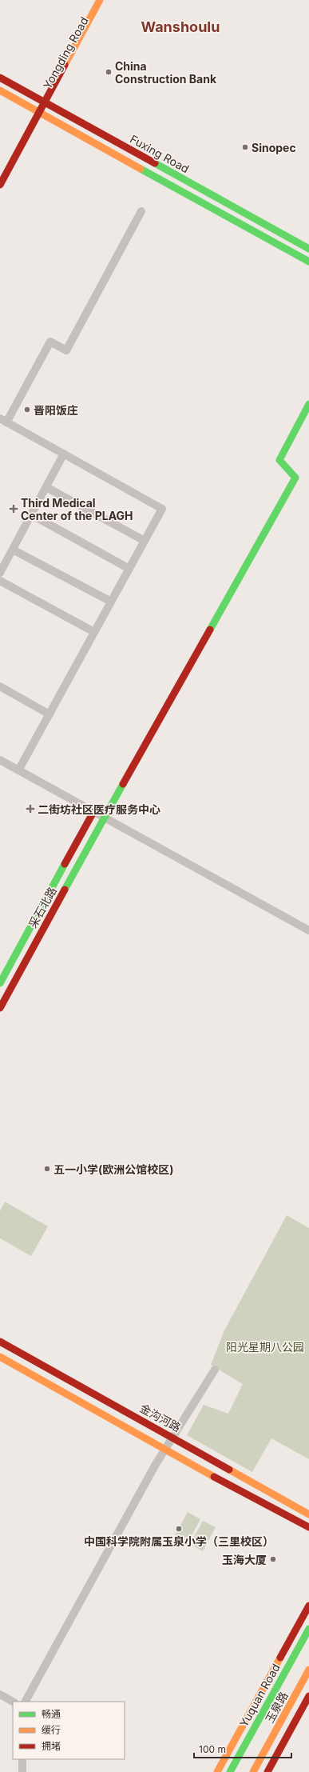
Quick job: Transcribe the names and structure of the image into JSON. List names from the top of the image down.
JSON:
{
  "streets": {
    "main road": [
      "Yongding Road",
      "Fuxing Road",
      "采石北路",
      "金沟河路",
      "Yuquan Road",
      "玉泉路"
    ]
  },
  "crossings": [
    ["Yongding Road", "Fuxing Road"]
  ],
  "districts": ["Wanshoulu"],
  "parks": ["阳光星期八公园"],
  "places": {
    "other": [
      "China Construction Bank",
      "Sinopec",
      "晋阳饭庄",
      "五一小学(欧洲公馆校区)",
      "中国科学院附属玉泉小学（三里校区）",
      "玉海大厦"
    ],
    "health": ["Third Medical Center of the PLAGH", "二街坊社区医疗服务中心"]
  },
  "legend": ["畅通", "缓行", "拥堵"],
  "scale_bar": "100 m"
}
